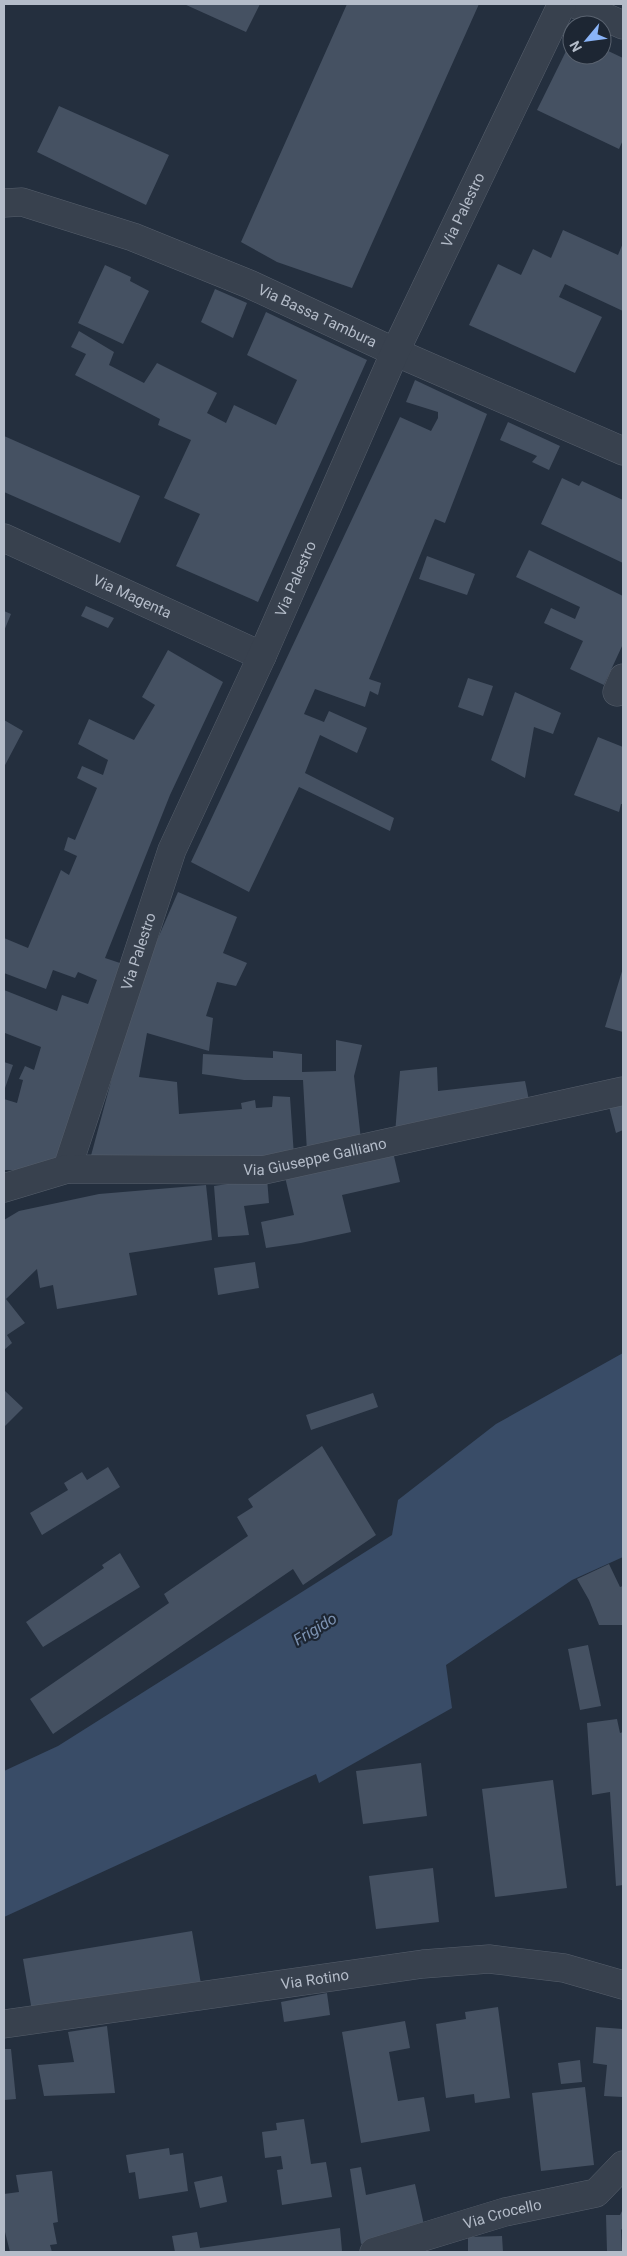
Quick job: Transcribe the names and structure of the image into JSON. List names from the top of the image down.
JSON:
{
  "streets": {
    "street": [
      "Via Palestro",
      "Via Bassa Tambura",
      "Via Magenta",
      "Via Giuseppe Galliano",
      "Via Rotino",
      "Via Crocello"
    ]
  },
  "crossings": [
    ["Via Palestro", "Via Bassa Tambura"],
    ["Via Palestro", "Via Magenta"],
    ["Via Palestro", "Via Giuseppe Galliano"]
  ],
  "water": ["Frigido"],
  "north": "bottom left"
}
